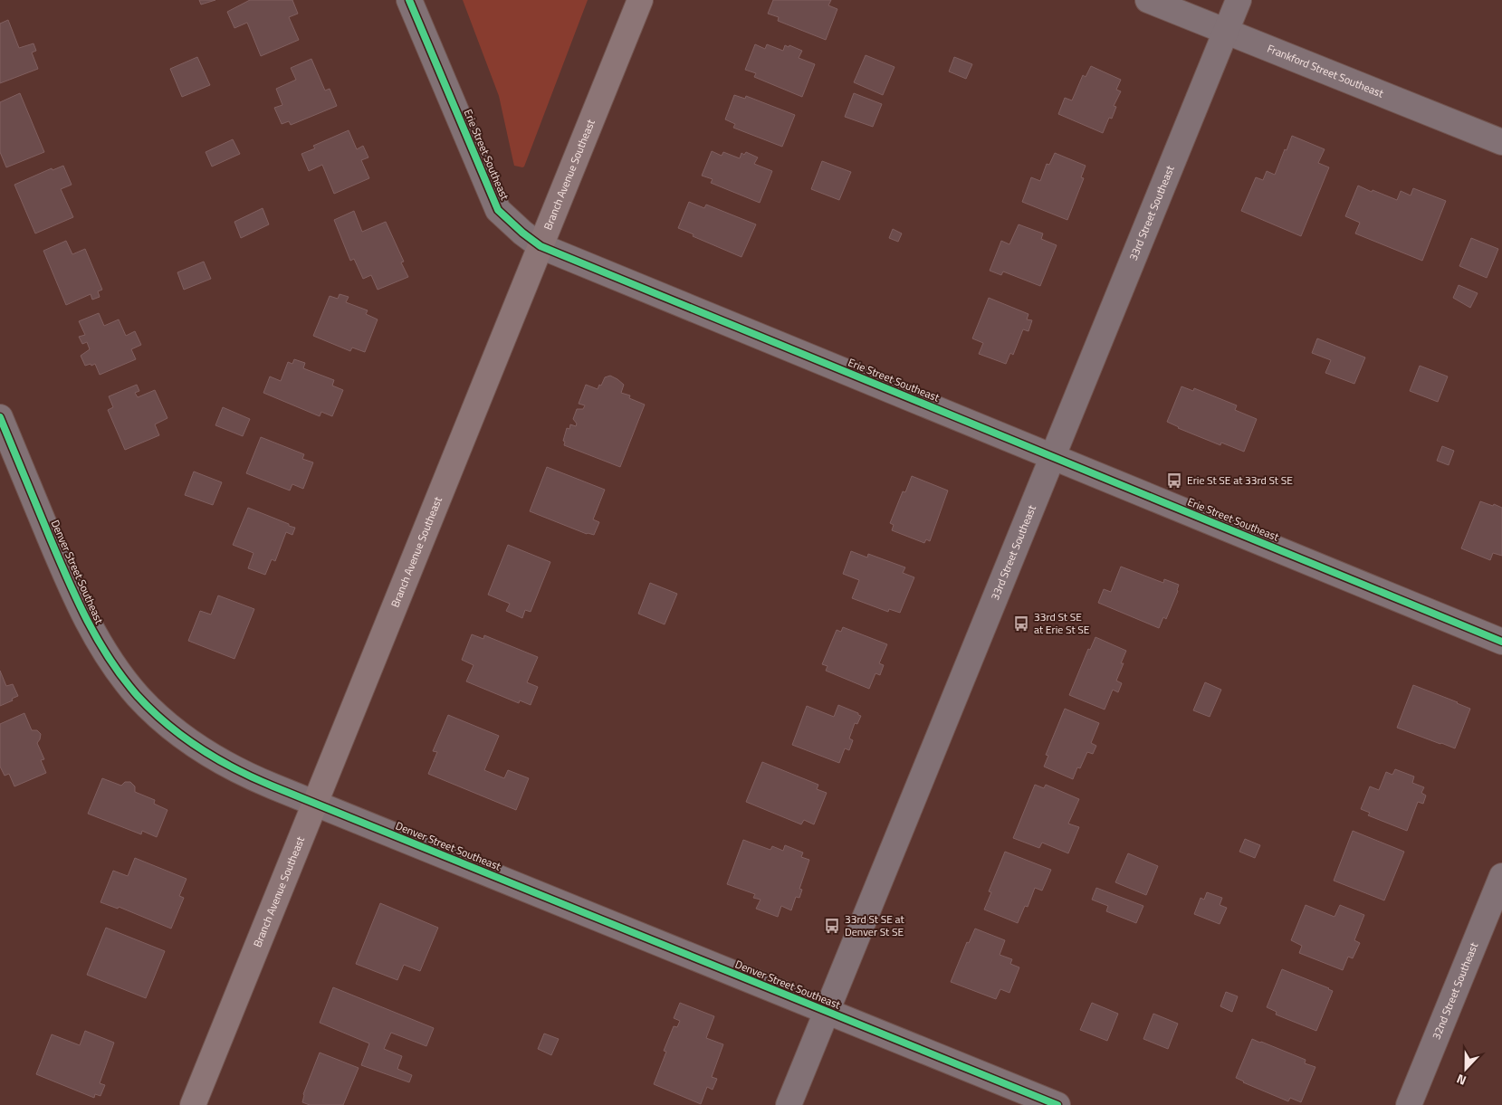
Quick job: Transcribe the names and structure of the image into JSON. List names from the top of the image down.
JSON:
{
  "streets": {
    "highway": ["Branch Avenue Southeast"],
    "street": [
      "Frankford Street Southeast",
      "Erie Street Southeast",
      "33rd Street Southeast",
      "Denver Street Southeast",
      "32nd Street Southeast"
    ]
  },
  "crossings": [
    ["Frankford Street Southeast", "33rd Street Southeast"],
    ["Erie Street Southeast", "Branch Avenue Southeast"],
    ["Erie Street Southeast", "33rd Street Southeast"],
    ["Branch Avenue Southeast", "Denver Street Southeast"],
    ["33rd Street Southeast", "Denver Street Southeast"]
  ],
  "places": {
    "bus stop": ["Erie St SE at 33rd St SE", "33rd St SE at Erie St SE", "33rd St SE at Denver St SE"]
  },
  "north": "bottom"
}
